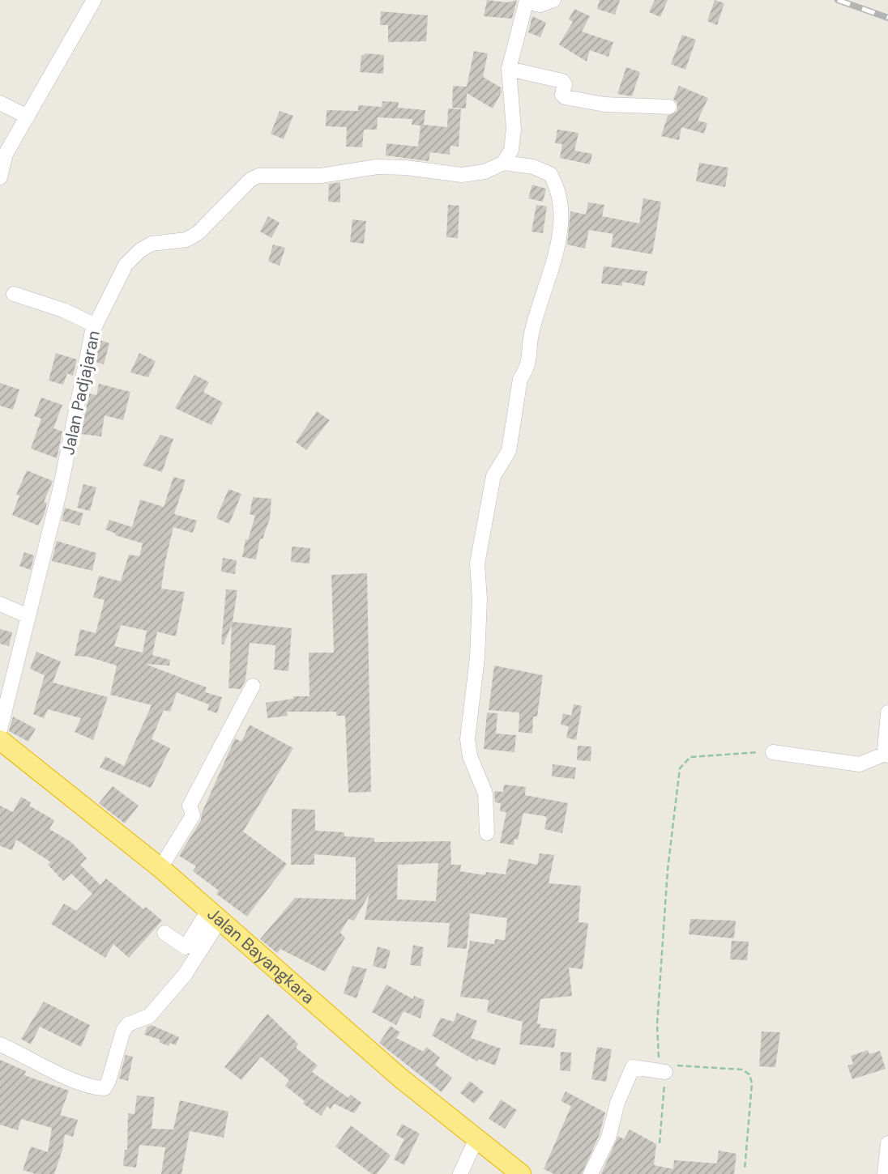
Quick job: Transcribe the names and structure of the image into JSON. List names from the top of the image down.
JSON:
{
  "streets": {
    "highway": ["Jalan Bayangkara"],
    "street": ["Jalan Padjajaran"]
  }
}
